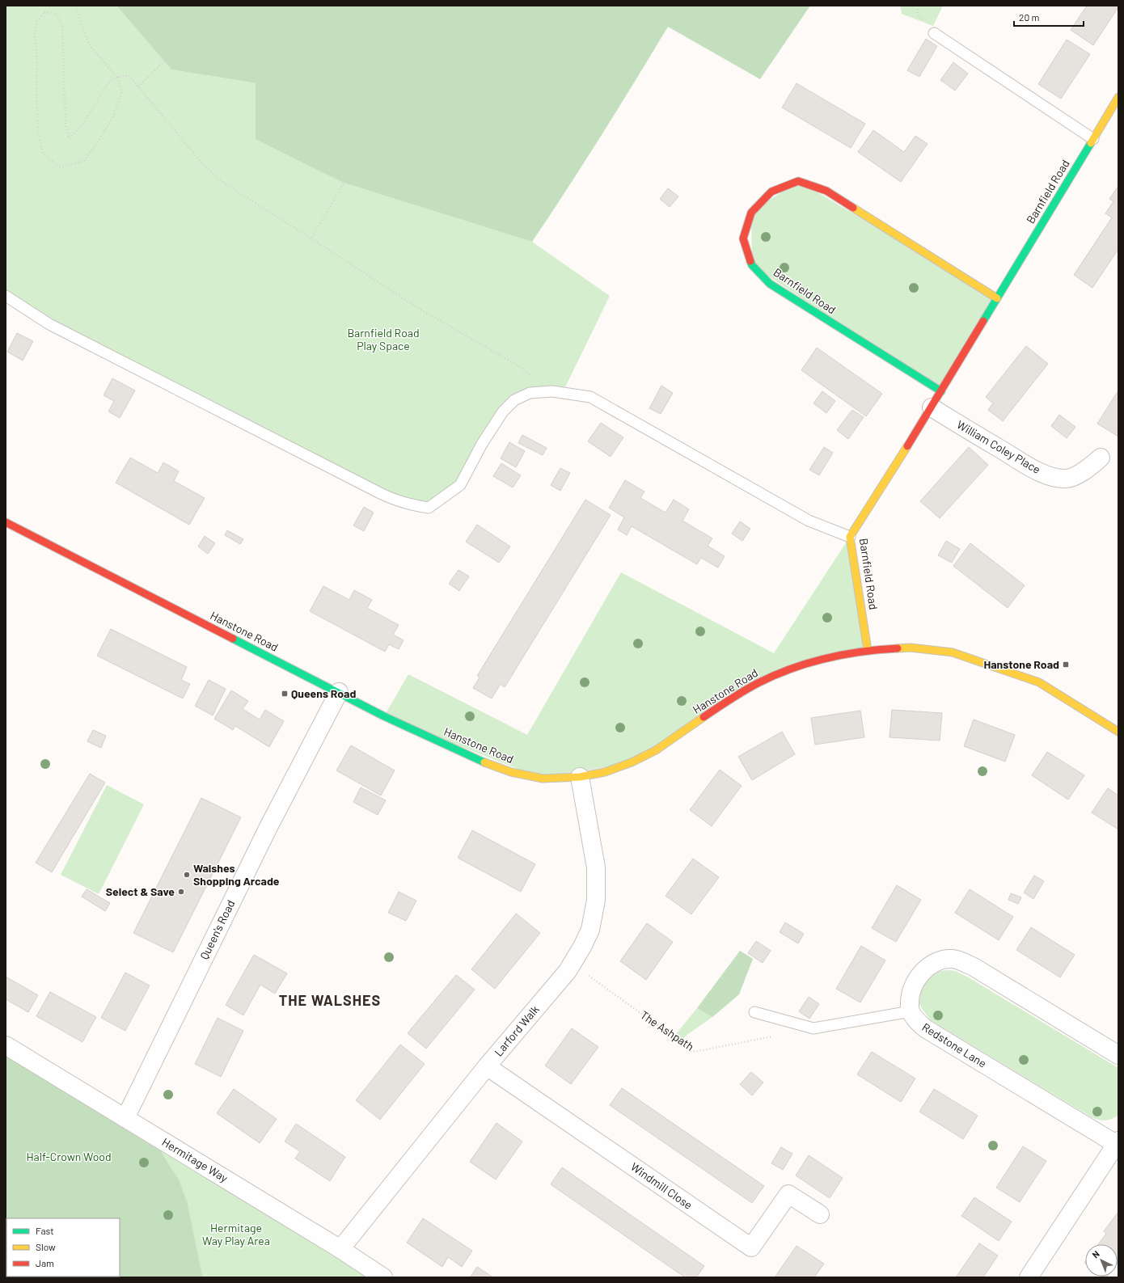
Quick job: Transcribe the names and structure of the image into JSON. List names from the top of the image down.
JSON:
{
  "streets": {
    "street": [
      "Barnfield Road",
      "William Coley Place",
      "Hanstone Road",
      "Queen's Road",
      "Larford Walk",
      "Redstone Lane",
      "Hermitage Way",
      "Windmill Close"
    ],
    "path": ["The Ashpath"]
  },
  "crossings": [
    ["Barnfield Road", "William Coley Place"],
    ["Barnfield Road", "Hanstone Road"],
    ["Hanstone Road", "Queen's Road"],
    ["Hanstone Road", "Larford Walk"],
    ["Queen's Road", "Hermitage Way"],
    ["Larford Walk", "The Ashpath"],
    ["Larford Walk", "Hermitage Way"],
    ["Larford Walk", "Windmill Close"]
  ],
  "districts": ["THE WALSHES"],
  "parks": ["Barnfield Road Play Space", "Half-Crown Wood", "Hermitage Way Play Area"],
  "places": {
    "transit": ["Hanstone Road", "Queens Road"],
    "other": ["Walshes Shopping Arcade", "Select & Save"]
  },
  "legend": ["Fast", "Slow", "Jam"],
  "scale_bar": "20 m",
  "north": "top left"
}
